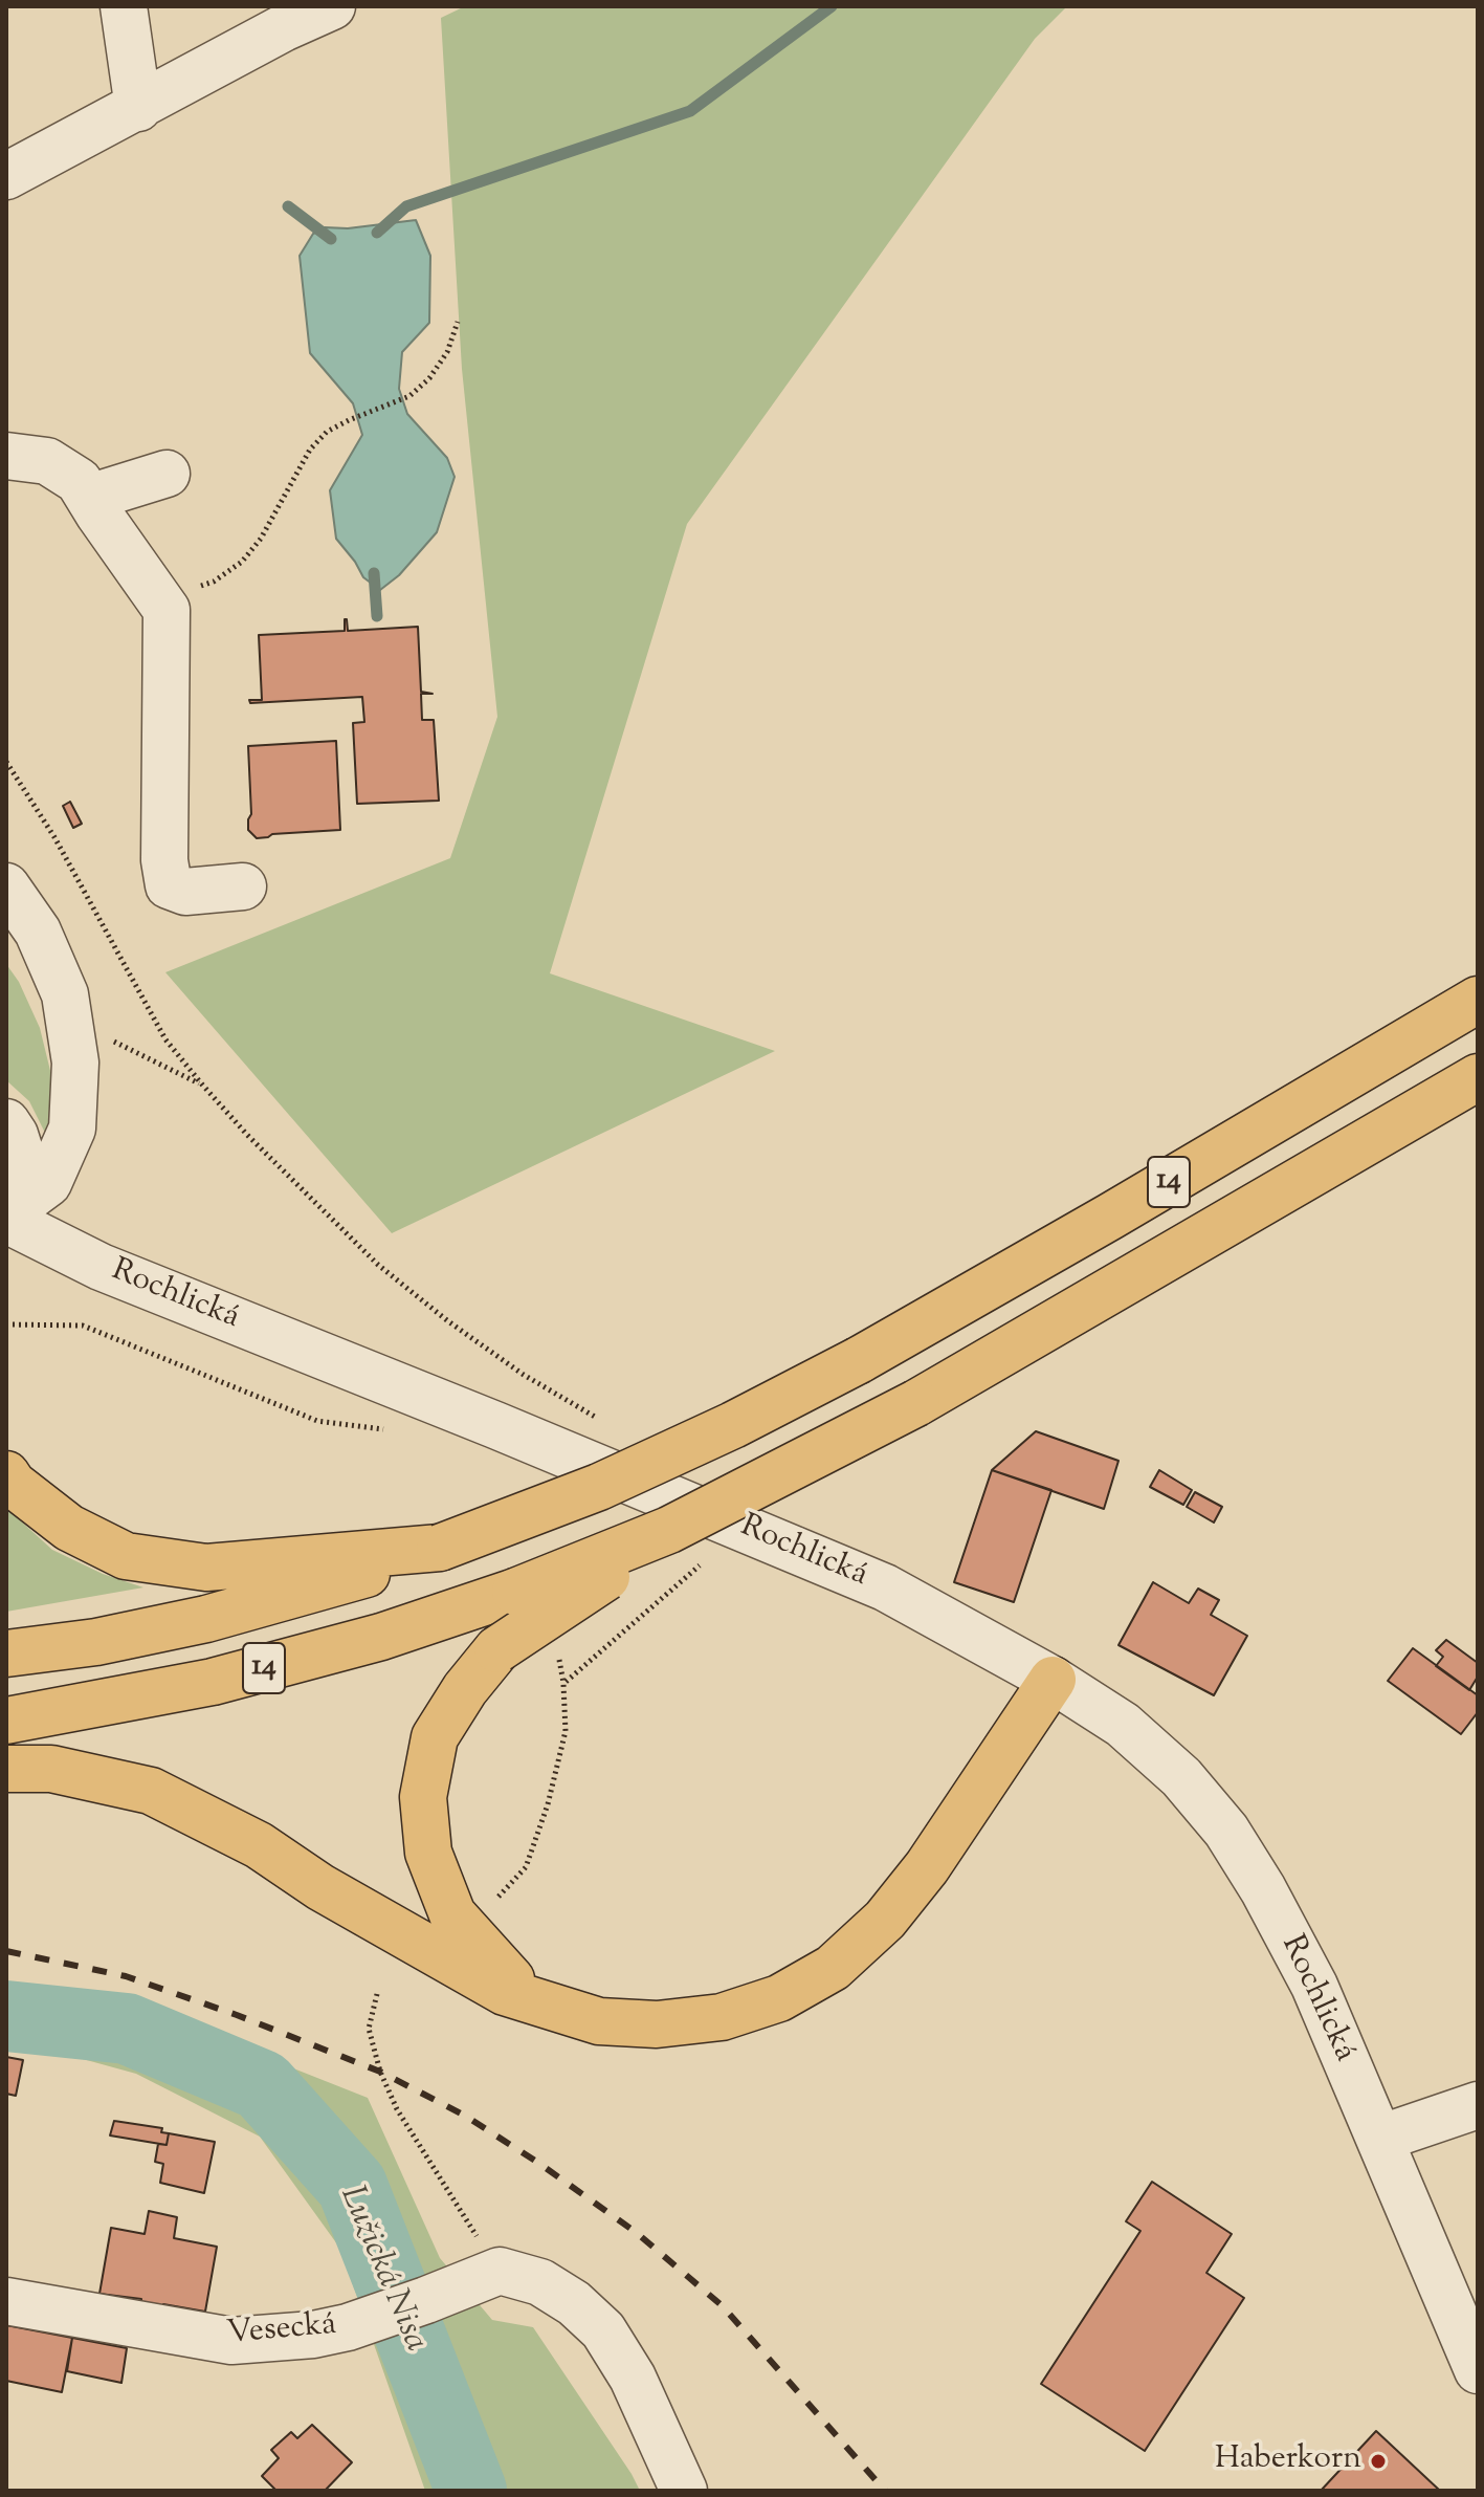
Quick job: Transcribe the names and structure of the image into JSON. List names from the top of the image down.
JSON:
{
  "streets": {
    "highway": ["14"],
    "street": ["Rochlická", "Vesecká"]
  },
  "water": ["Lužická Nisa"],
  "places": ["Haberkorn"]
}
